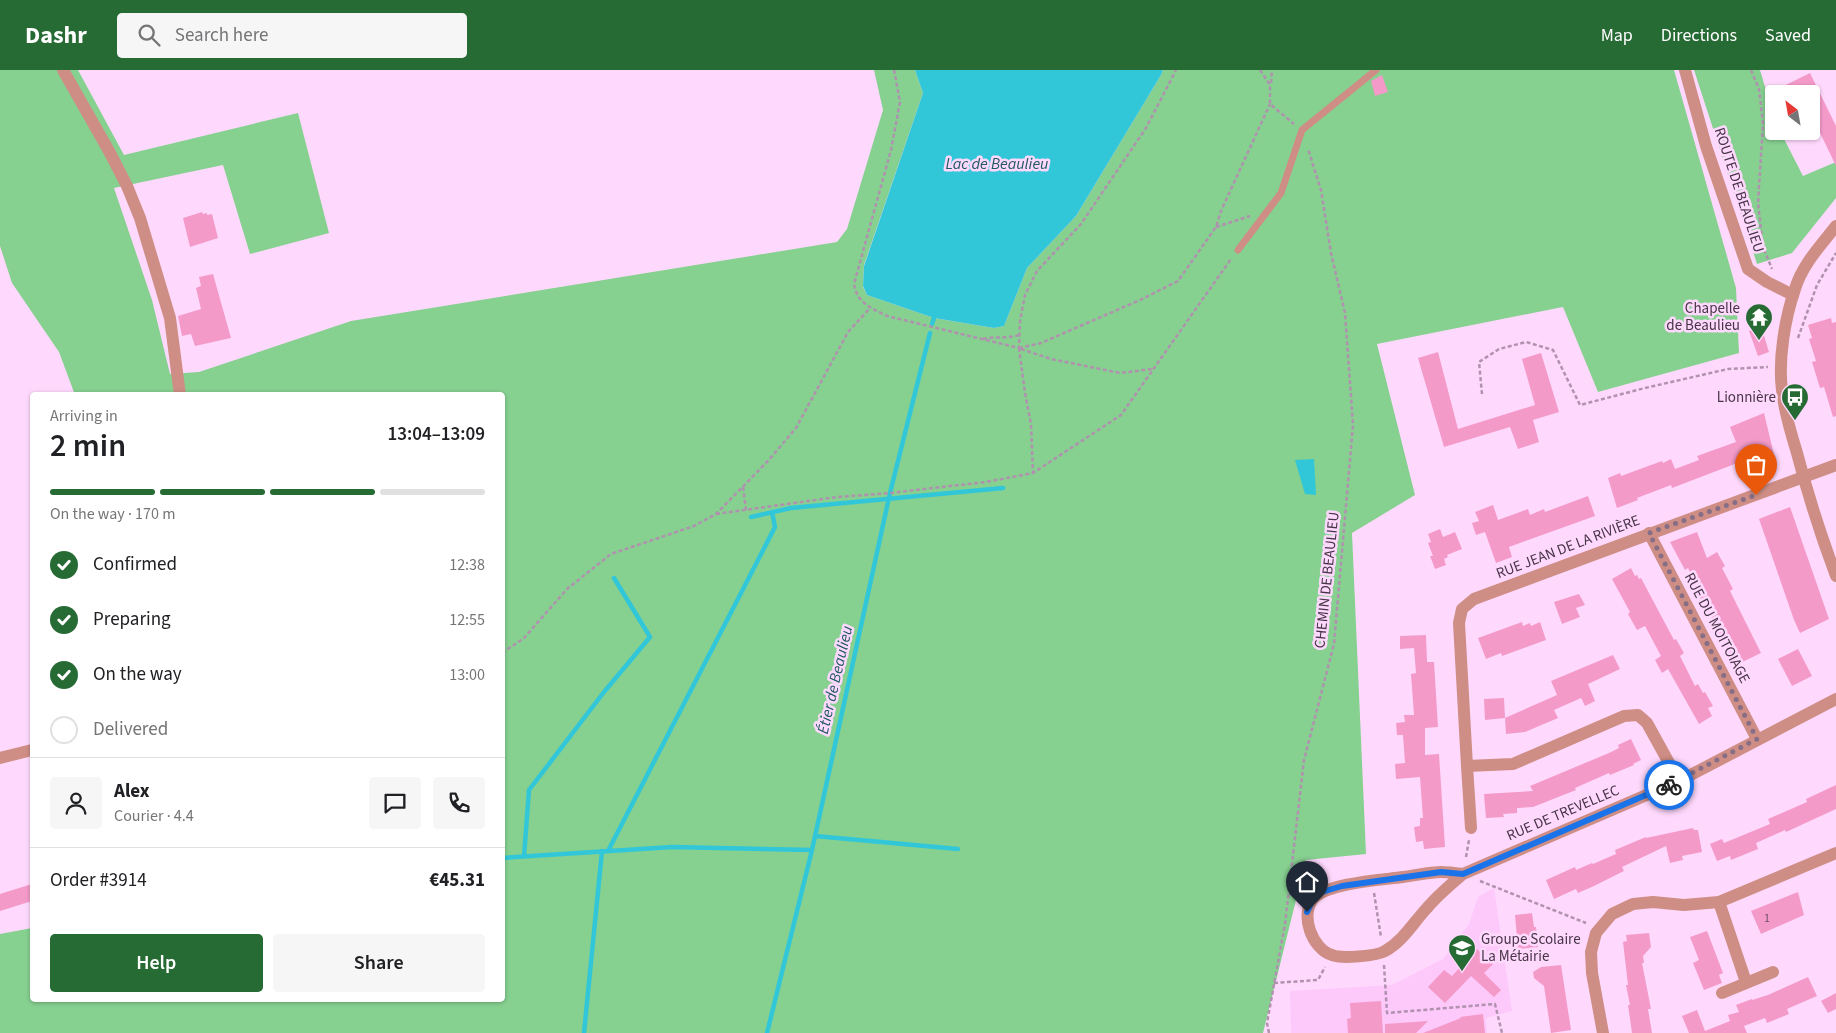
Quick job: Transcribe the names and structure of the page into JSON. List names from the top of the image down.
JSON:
{
  "streets": {
    "street": [
      "ROUTE DE BEAULIEU",
      "RUE JEAN DE LA RIVIÈRE",
      "RUE DU MOITOIAGE",
      "RUE DE TREVELLEC"
    ],
    "path": ["CHEMIN DE BEAULIEU"]
  },
  "crossings": [
    ["RUE JEAN DE LA RIVIÈRE", "RUE DU MOITOIAGE"],
    ["RUE DU MOITOIAGE", "RUE DE TREVELLEC"]
  ],
  "water": ["Lac de Beaulieu", "Étier de Beaulieu"],
  "places": {
    "temple": ["Chapelle de Beaulieu"],
    "bus stop": ["Lionnière"],
    "school or university": ["Groupe Scolaire La Métairie"]
  },
  "house_numbers": ["1"],
  "north": "top left",
  "page": {
    "header": "Dashr",
    "search": "Search here",
    "nav": ["Map", "Directions", "Saved"],
    "heading": ["2 min", "Arriving in", "13:04–13:09"],
    "panel": [
      "Alex",
      "Courier · 4.4",
      "Order #3914",
      "€45.31"
    ],
    "bar": "On the way · 170 m",
    "list": [
      ["Confirmed", "12:38"],
      ["Preparing", "12:55"],
      ["On the way", "13:00"],
      "Delivered"
    ],
    "buttons": ["Help", "Share"]
  }
}
